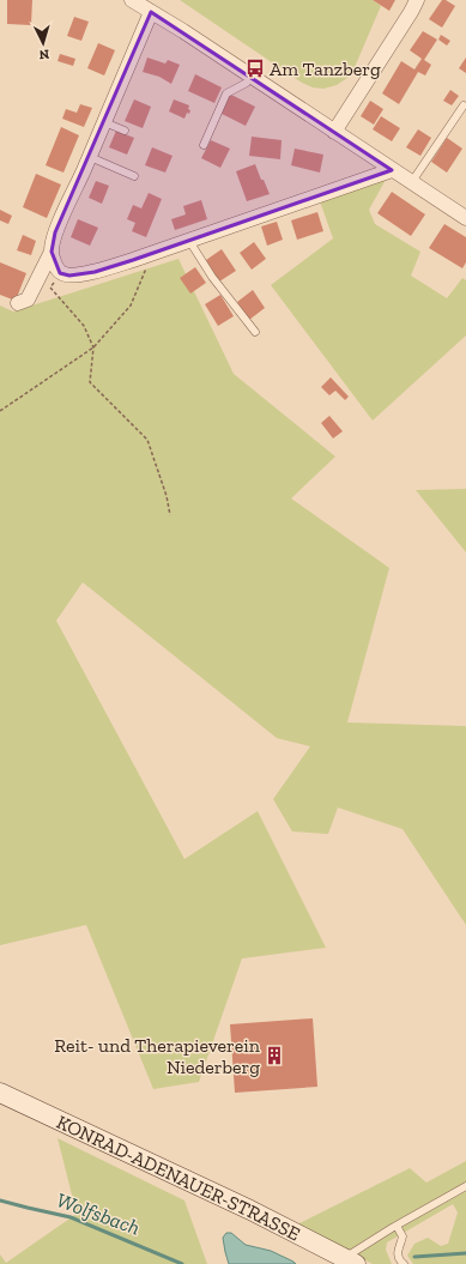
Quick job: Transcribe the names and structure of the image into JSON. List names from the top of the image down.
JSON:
{
  "streets": {
    "street": ["KONRAD-ADENAUER-STRASSE"]
  },
  "water": ["Wolfsbach"],
  "places": {
    "bus stop": ["Am Tanzberg"],
    "building": ["Reit- und Therapieverein Niederberg"]
  },
  "north": "bottom"
}
